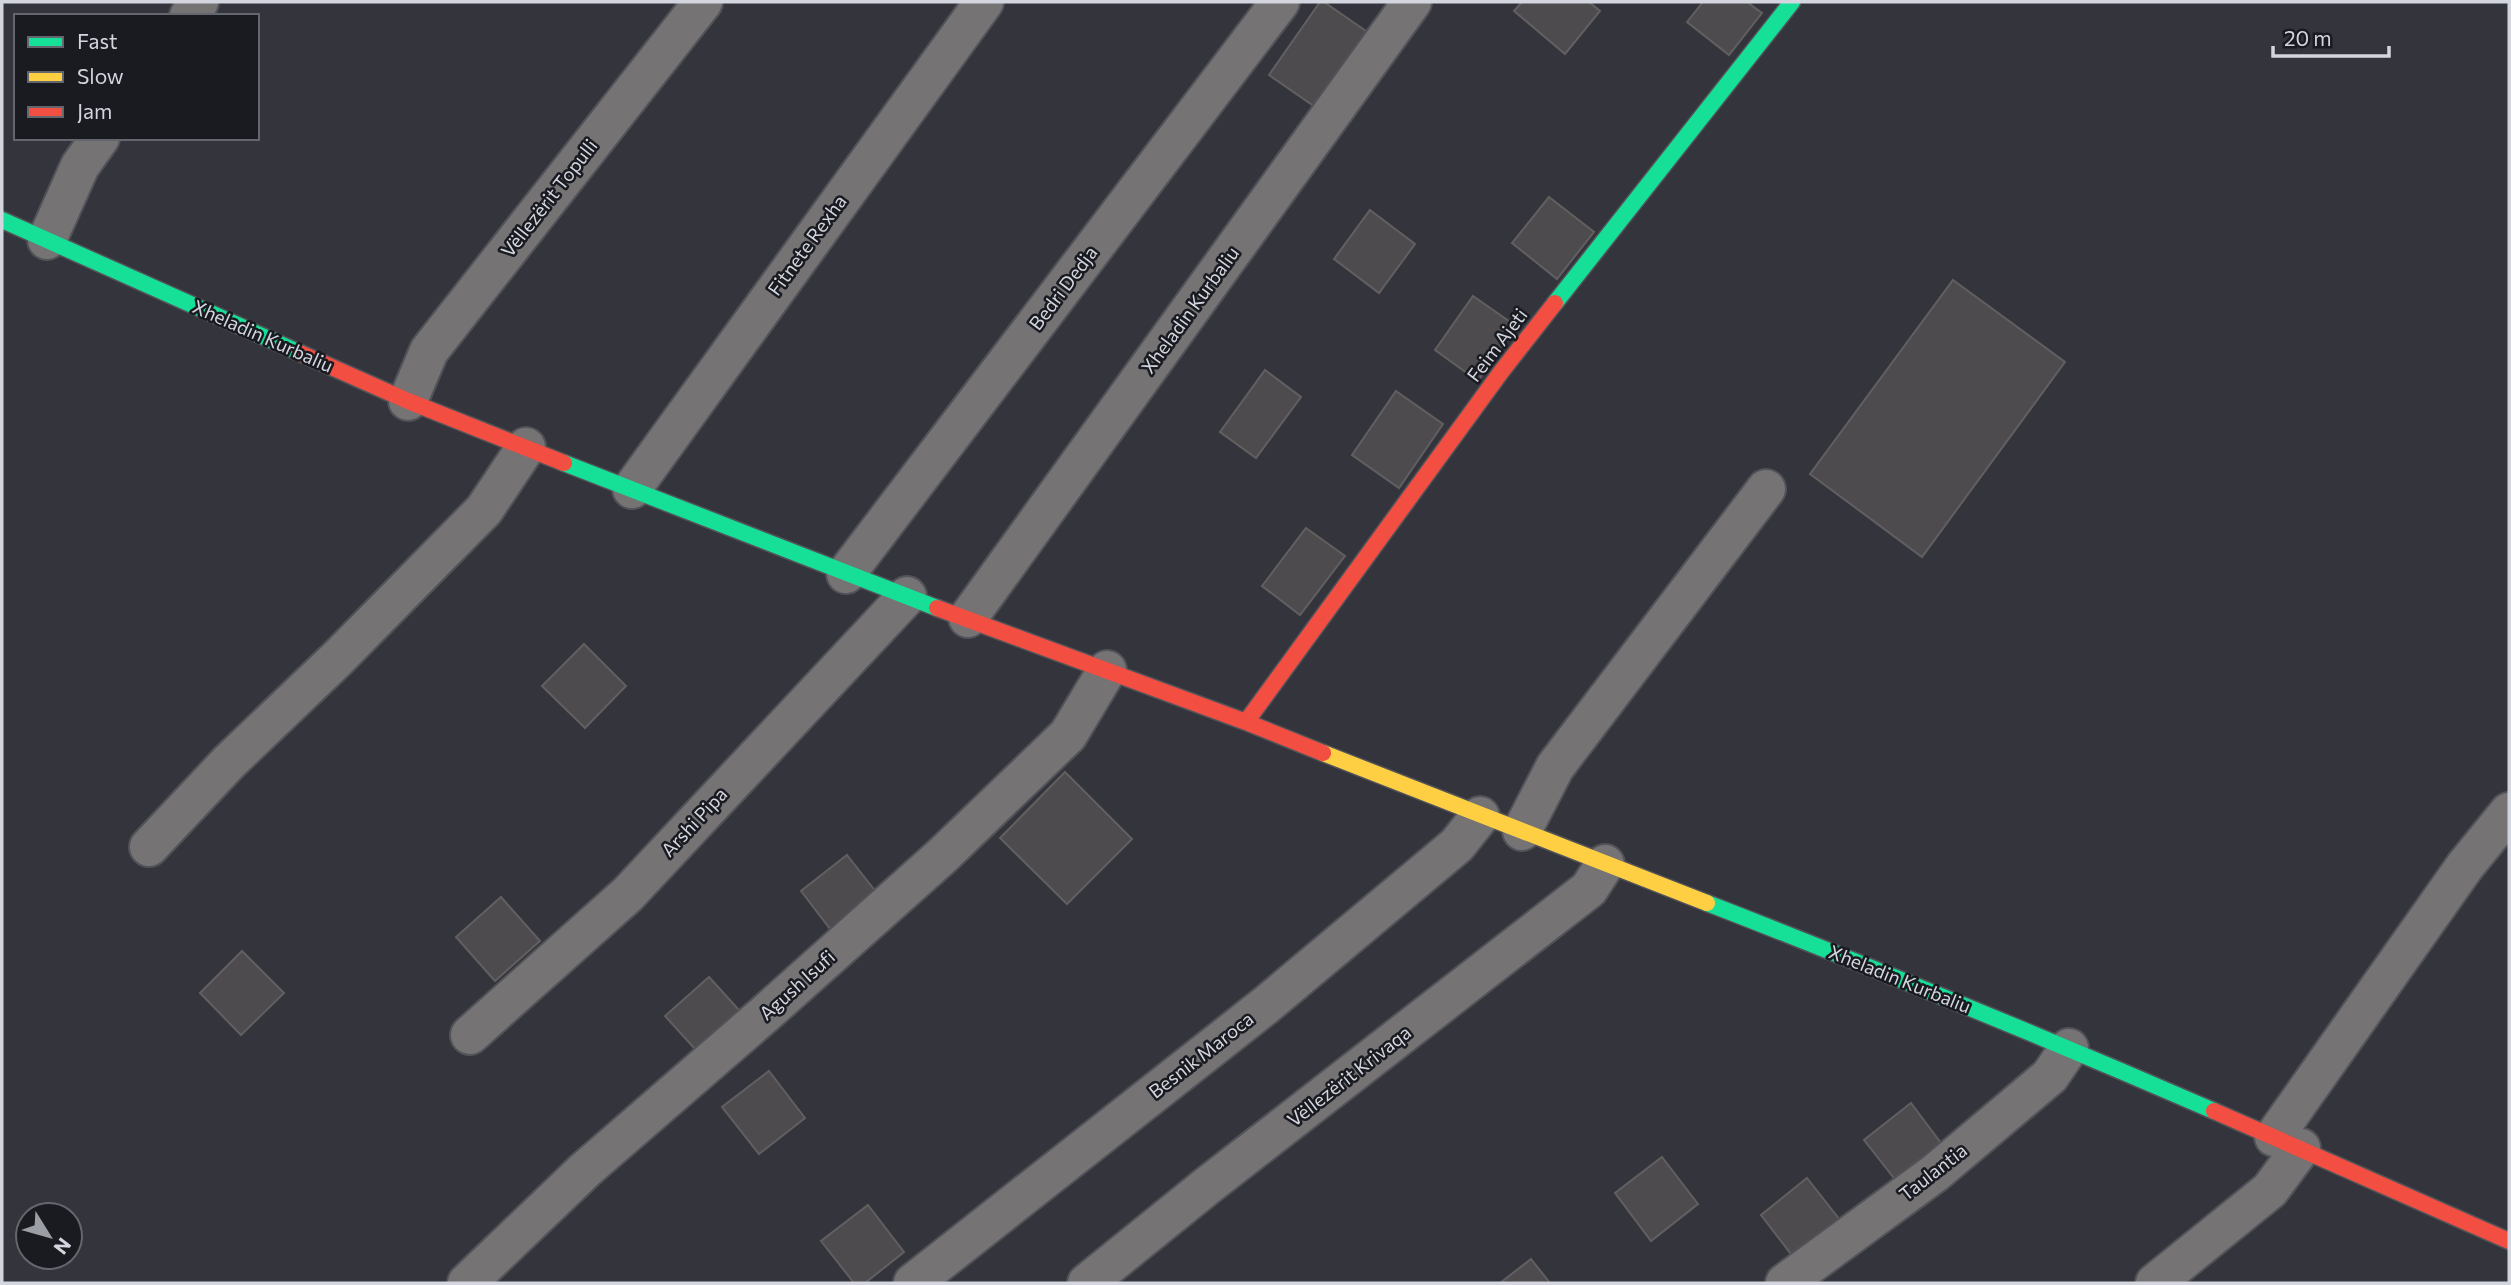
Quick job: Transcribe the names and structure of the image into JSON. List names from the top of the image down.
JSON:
{
  "streets": {
    "main road": ["Xheladin Kurbaliu", "Feim Ajeti"],
    "street": [
      "Vëllezërit Topulli",
      "Fitnete Rexha",
      "Bedri Dedja",
      "Arshi Pipa",
      "Agush Isufi",
      "Besnik Maroca",
      "Vëllezërit Krivaqa",
      "Taulantia"
    ]
  },
  "crossings": [
    ["Vëllezërit Topulli", "Xheladin Kurbaliu"],
    ["Fitnete Rexha", "Xheladin Kurbaliu"],
    ["Bedri Dedja", "Xheladin Kurbaliu"],
    ["Xheladin Kurbaliu", "Feim Ajeti"],
    ["Xheladin Kurbaliu", "Arshi Pipa"],
    ["Xheladin Kurbaliu", "Agush Isufi"],
    ["Xheladin Kurbaliu", "Besnik Maroca"],
    ["Xheladin Kurbaliu", "Vëllezërit Krivaqa"],
    ["Xheladin Kurbaliu", "Taulantia"]
  ],
  "legend": ["Fast", "Slow", "Jam"],
  "scale_bar": "20 m",
  "north": "bottom right"
}
